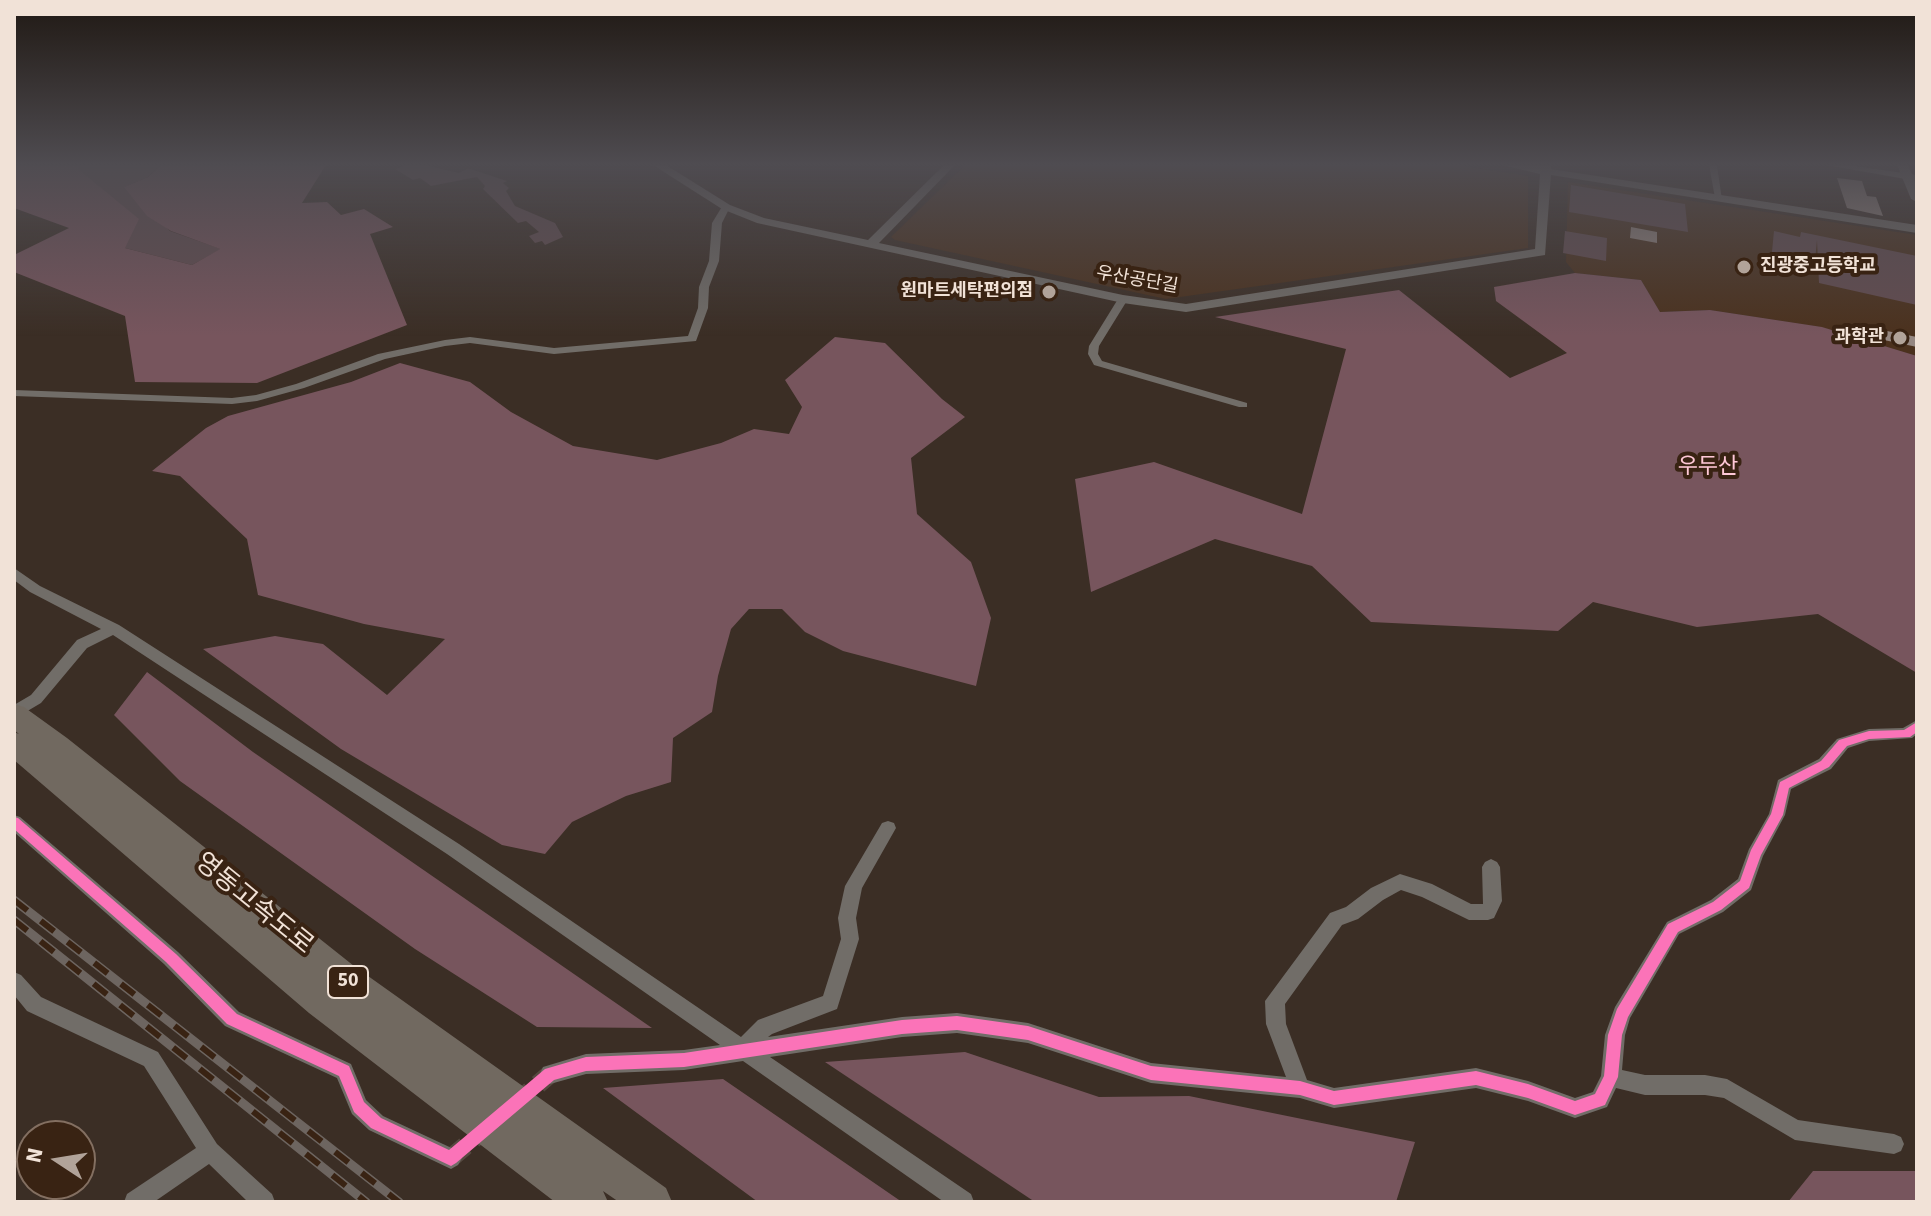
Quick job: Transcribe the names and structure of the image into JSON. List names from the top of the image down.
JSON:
{
  "streets": {
    "highway": ["영동고속도로", "50"],
    "street": ["우산공단길"]
  },
  "parks": ["우두산"],
  "places": ["진광중고등학교", "원마트세탁편의점", "과학관"],
  "north": "left"
}
